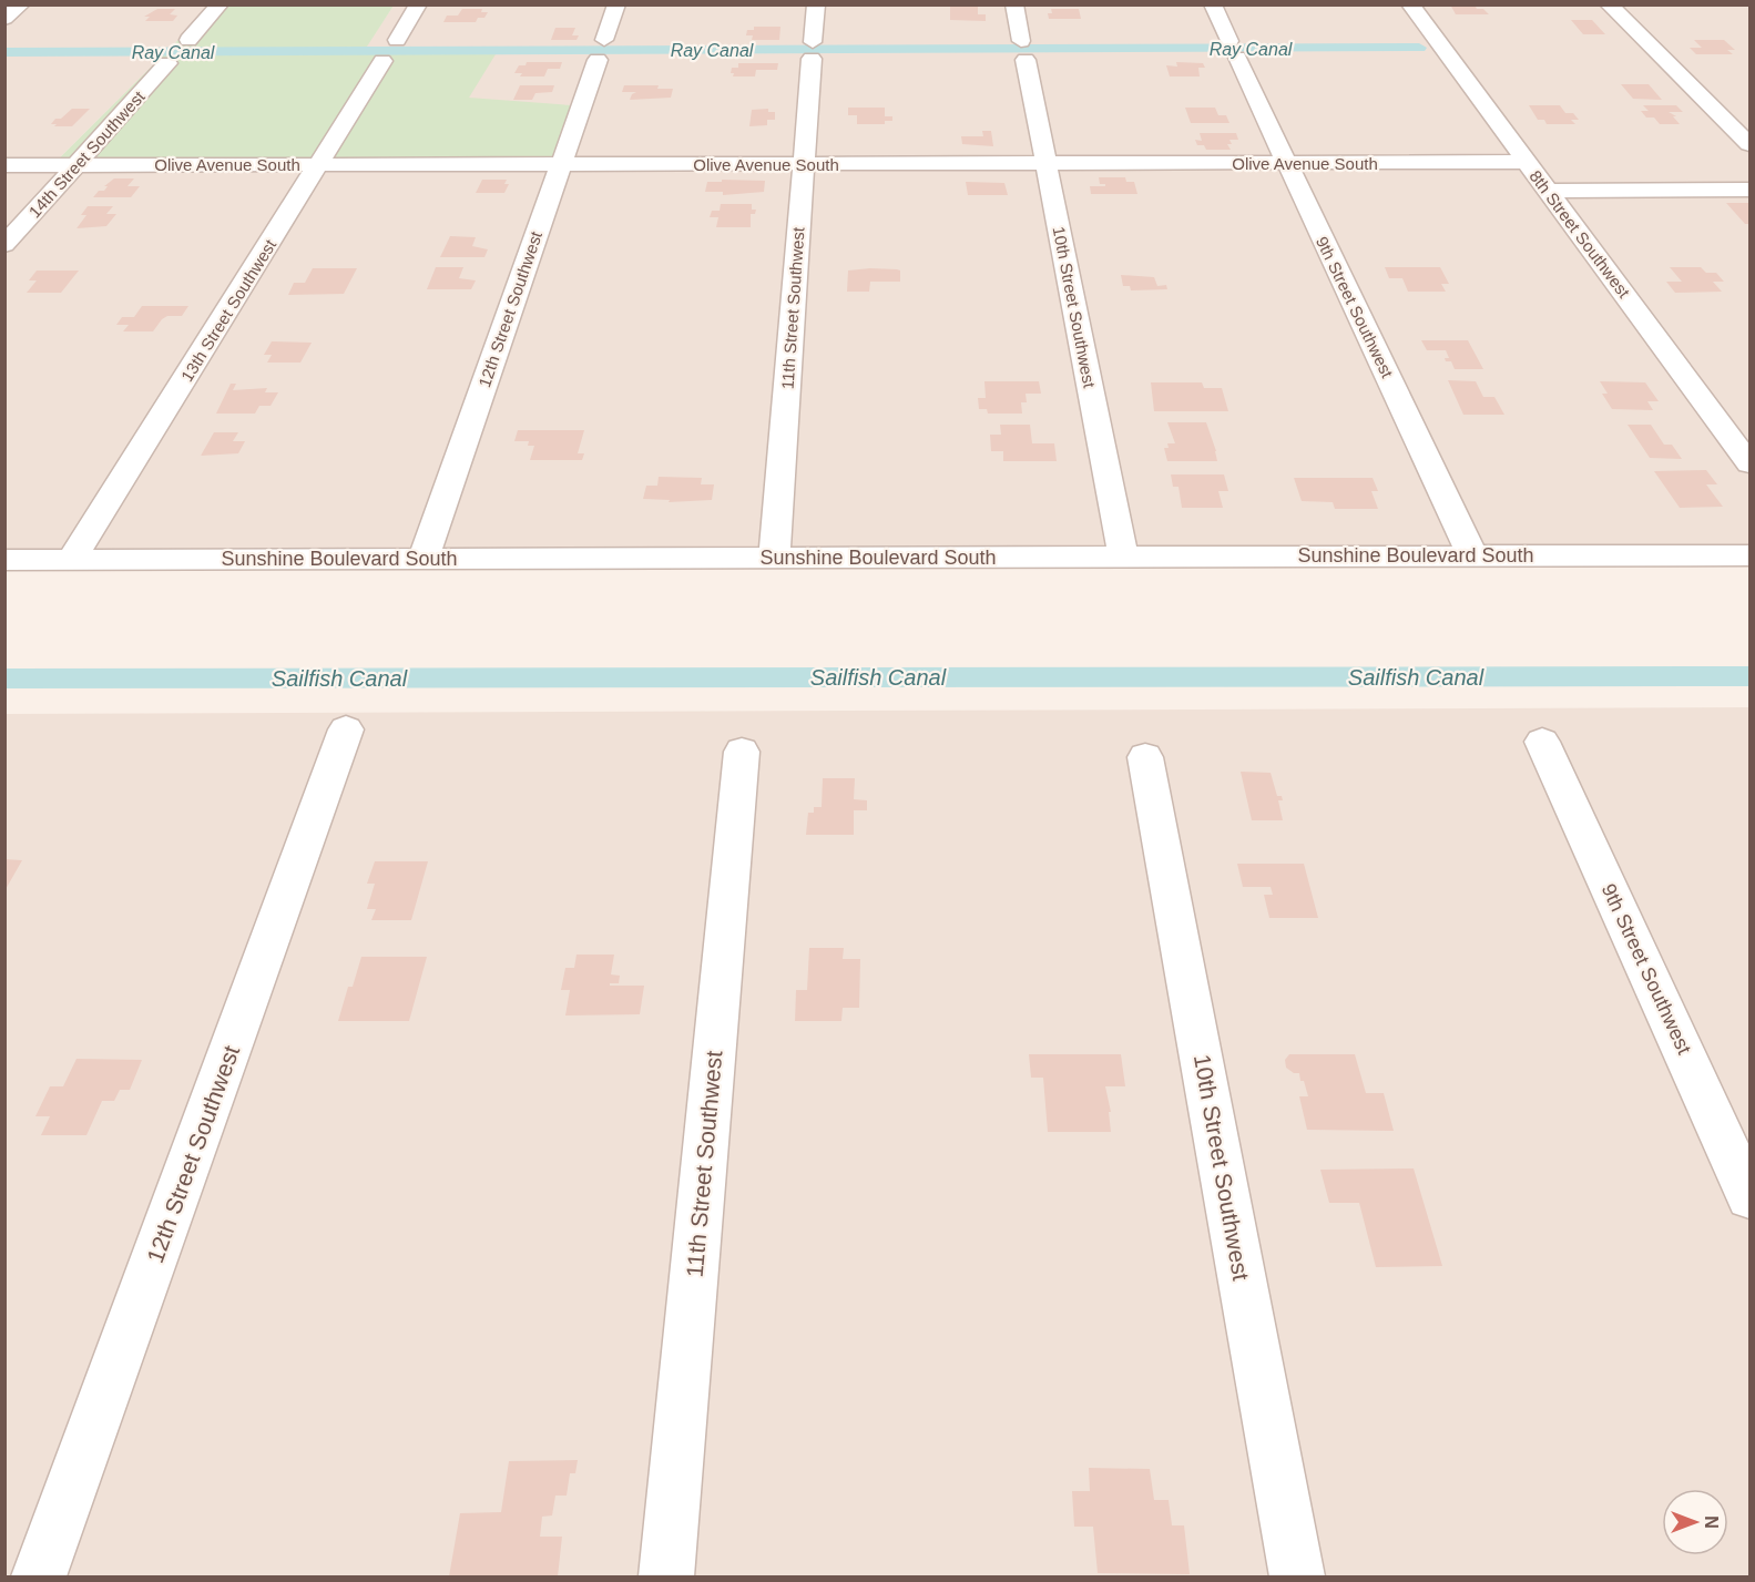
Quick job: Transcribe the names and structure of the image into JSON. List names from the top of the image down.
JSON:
{
  "streets": {
    "street": [
      "14th Street Southwest",
      "Olive Avenue South",
      "8th Street Southwest",
      "10th Street Southwest",
      "9th Street Southwest",
      "11th Street Southwest",
      "12th Street Southwest",
      "13th Street Southwest",
      "Sunshine Boulevard South"
    ]
  },
  "crossings": [
    ["14th Street Southwest", "Olive Avenue South"],
    ["Olive Avenue South", "8th Street Southwest"],
    ["Olive Avenue South", "10th Street Southwest"],
    ["Olive Avenue South", "9th Street Southwest"],
    ["Olive Avenue South", "11th Street Southwest"],
    ["Olive Avenue South", "12th Street Southwest"],
    ["Olive Avenue South", "13th Street Southwest"],
    ["10th Street Southwest", "Sunshine Boulevard South"],
    ["9th Street Southwest", "Sunshine Boulevard South"],
    ["11th Street Southwest", "Sunshine Boulevard South"],
    ["12th Street Southwest", "Sunshine Boulevard South"],
    ["13th Street Southwest", "Sunshine Boulevard South"]
  ],
  "water": ["Ray Canal", "Sailfish Canal"],
  "north": "right"
}
